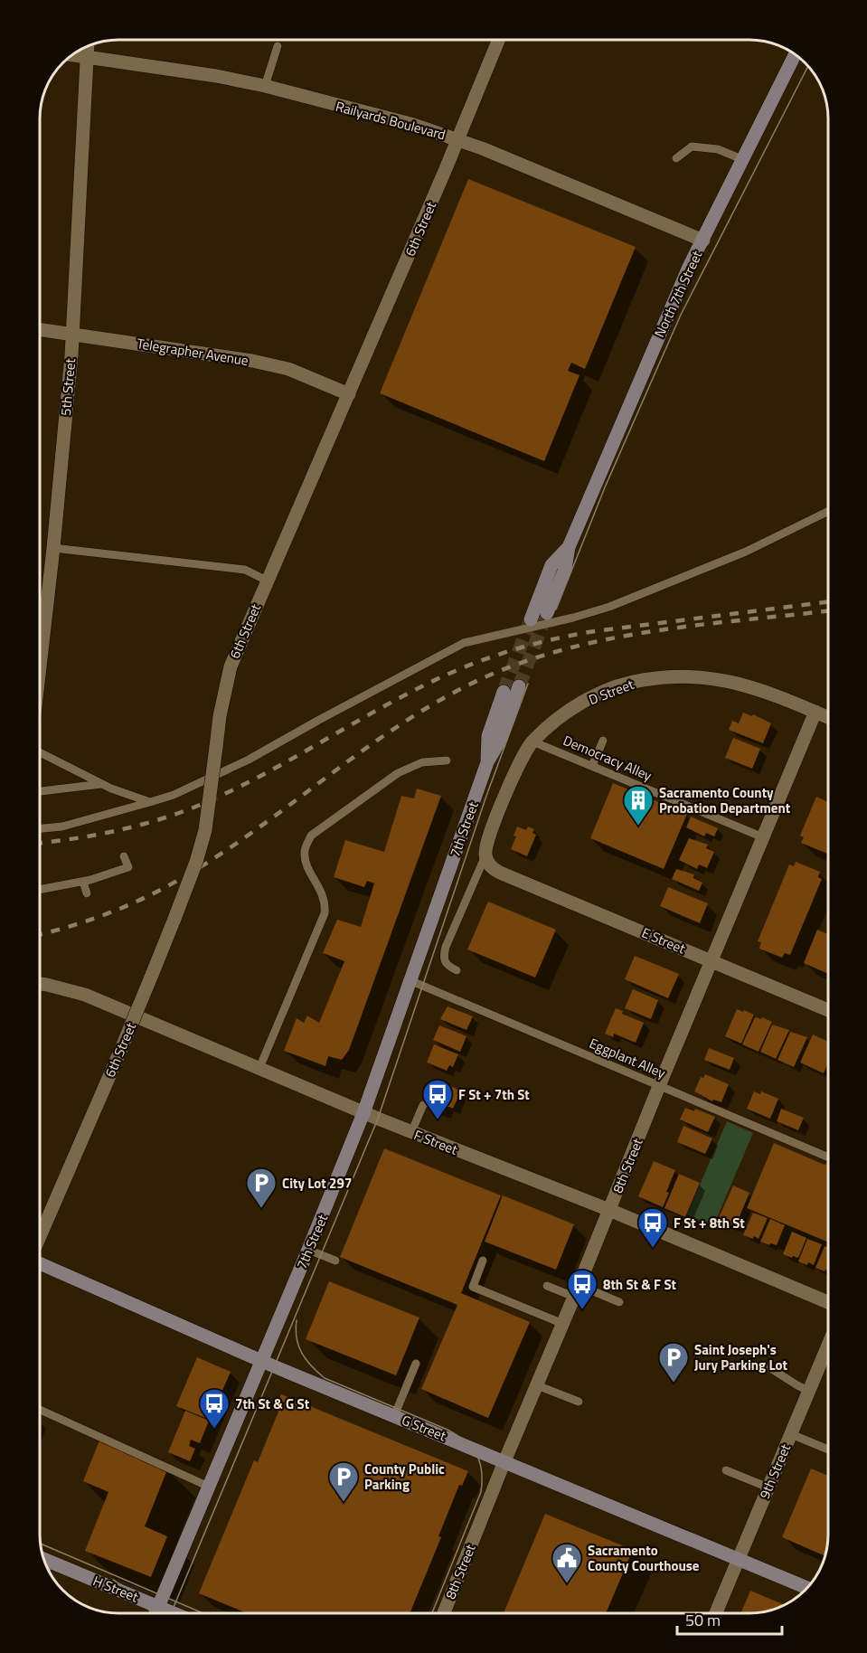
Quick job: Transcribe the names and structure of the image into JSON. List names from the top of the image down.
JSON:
{
  "streets": {
    "main road": [
      "North 7th Street",
      "7th Street",
      "G Street",
      "H Street"
    ],
    "street": [
      "Railyards Boulevard",
      "6th Street",
      "Telegrapher Avenue",
      "5th Street",
      "D Street",
      "E Street",
      "F Street",
      "8th Street",
      "9th Street"
    ],
    "lane": ["Democracy Alley", "Eggplant Alley"]
  },
  "crossings": [
    ["Railyards Boulevard", "6th Street"],
    ["Railyards Boulevard", "North 7th Street"],
    ["Railyards Boulevard", "5th Street"],
    ["6th Street", "Telegrapher Avenue"],
    ["Telegrapher Avenue", "5th Street"],
    ["D Street", "Democracy Alley"],
    ["D Street", "E Street"],
    ["D Street", "8th Street"],
    ["Democracy Alley", "8th Street"],
    ["7th Street", "Eggplant Alley"],
    ["7th Street", "F Street"],
    ["7th Street", "G Street"],
    ["7th Street", "H Street"],
    ["E Street", "8th Street"],
    ["Eggplant Alley", "8th Street"],
    ["F Street", "8th Street"],
    ["8th Street", "G Street"],
    ["G Street", "9th Street"]
  ],
  "places": {
    "building": ["Sacramento County Probation Department"],
    "bus stop": [
      "F St + 7th St",
      "F St + 8th St",
      "8th St & F St",
      "7th St & G St"
    ],
    "parking": ["City Lot 297", "Saint Joseph's Jury Parking Lot", "County Public Parking"],
    "public building": ["Sacramento County Courthouse"]
  },
  "scale_bar": "50 m"
}
